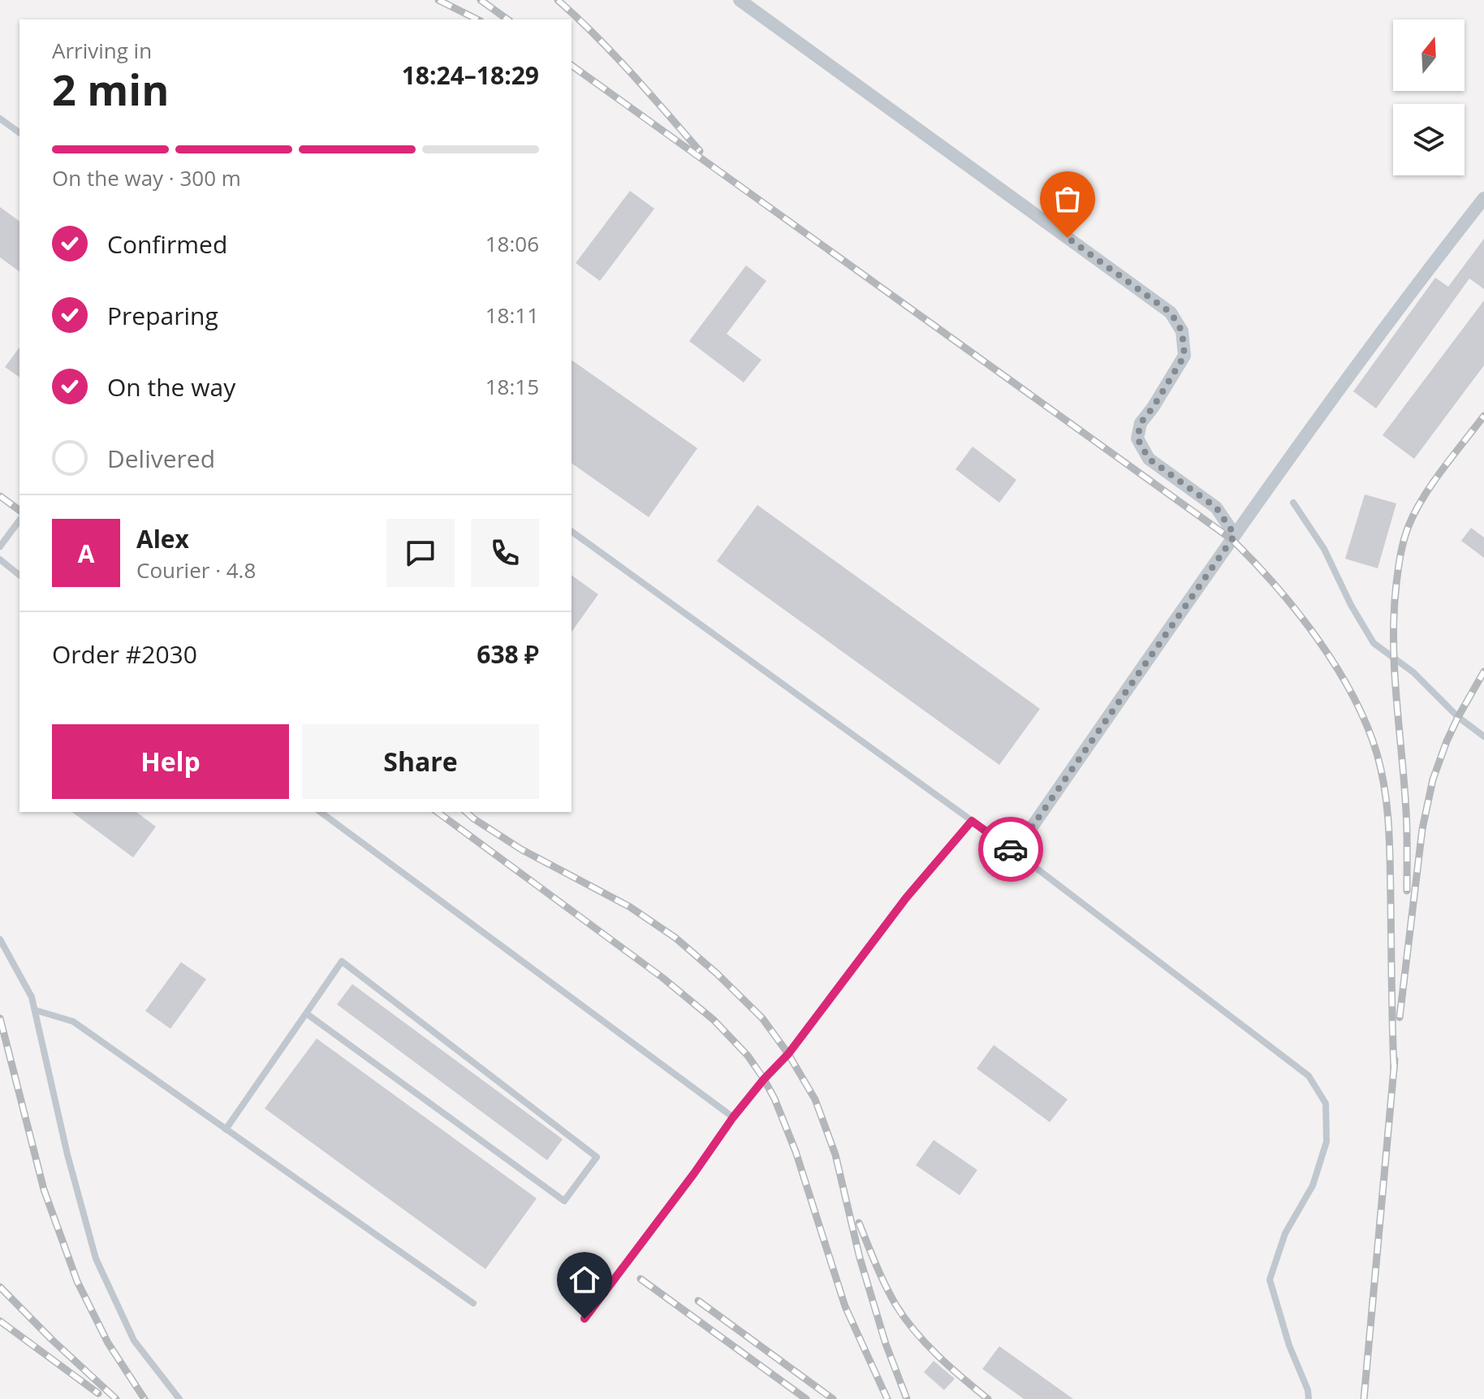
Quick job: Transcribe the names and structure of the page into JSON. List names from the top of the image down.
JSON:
{
  "north": "top",
  "page": {
    "heading": ["2 min", "Arriving in", "18:24–18:29"],
    "panel": [
      "Alex",
      "Courier · 4.8",
      "Order #2030",
      "638 ₽"
    ],
    "bar": "On the way · 300 m",
    "list": [
      ["Confirmed", "18:06"],
      ["Preparing", "18:11"],
      ["On the way", "18:15"],
      "Delivered"
    ],
    "round": "A",
    "buttons": ["Help", "Share"]
  }
}
